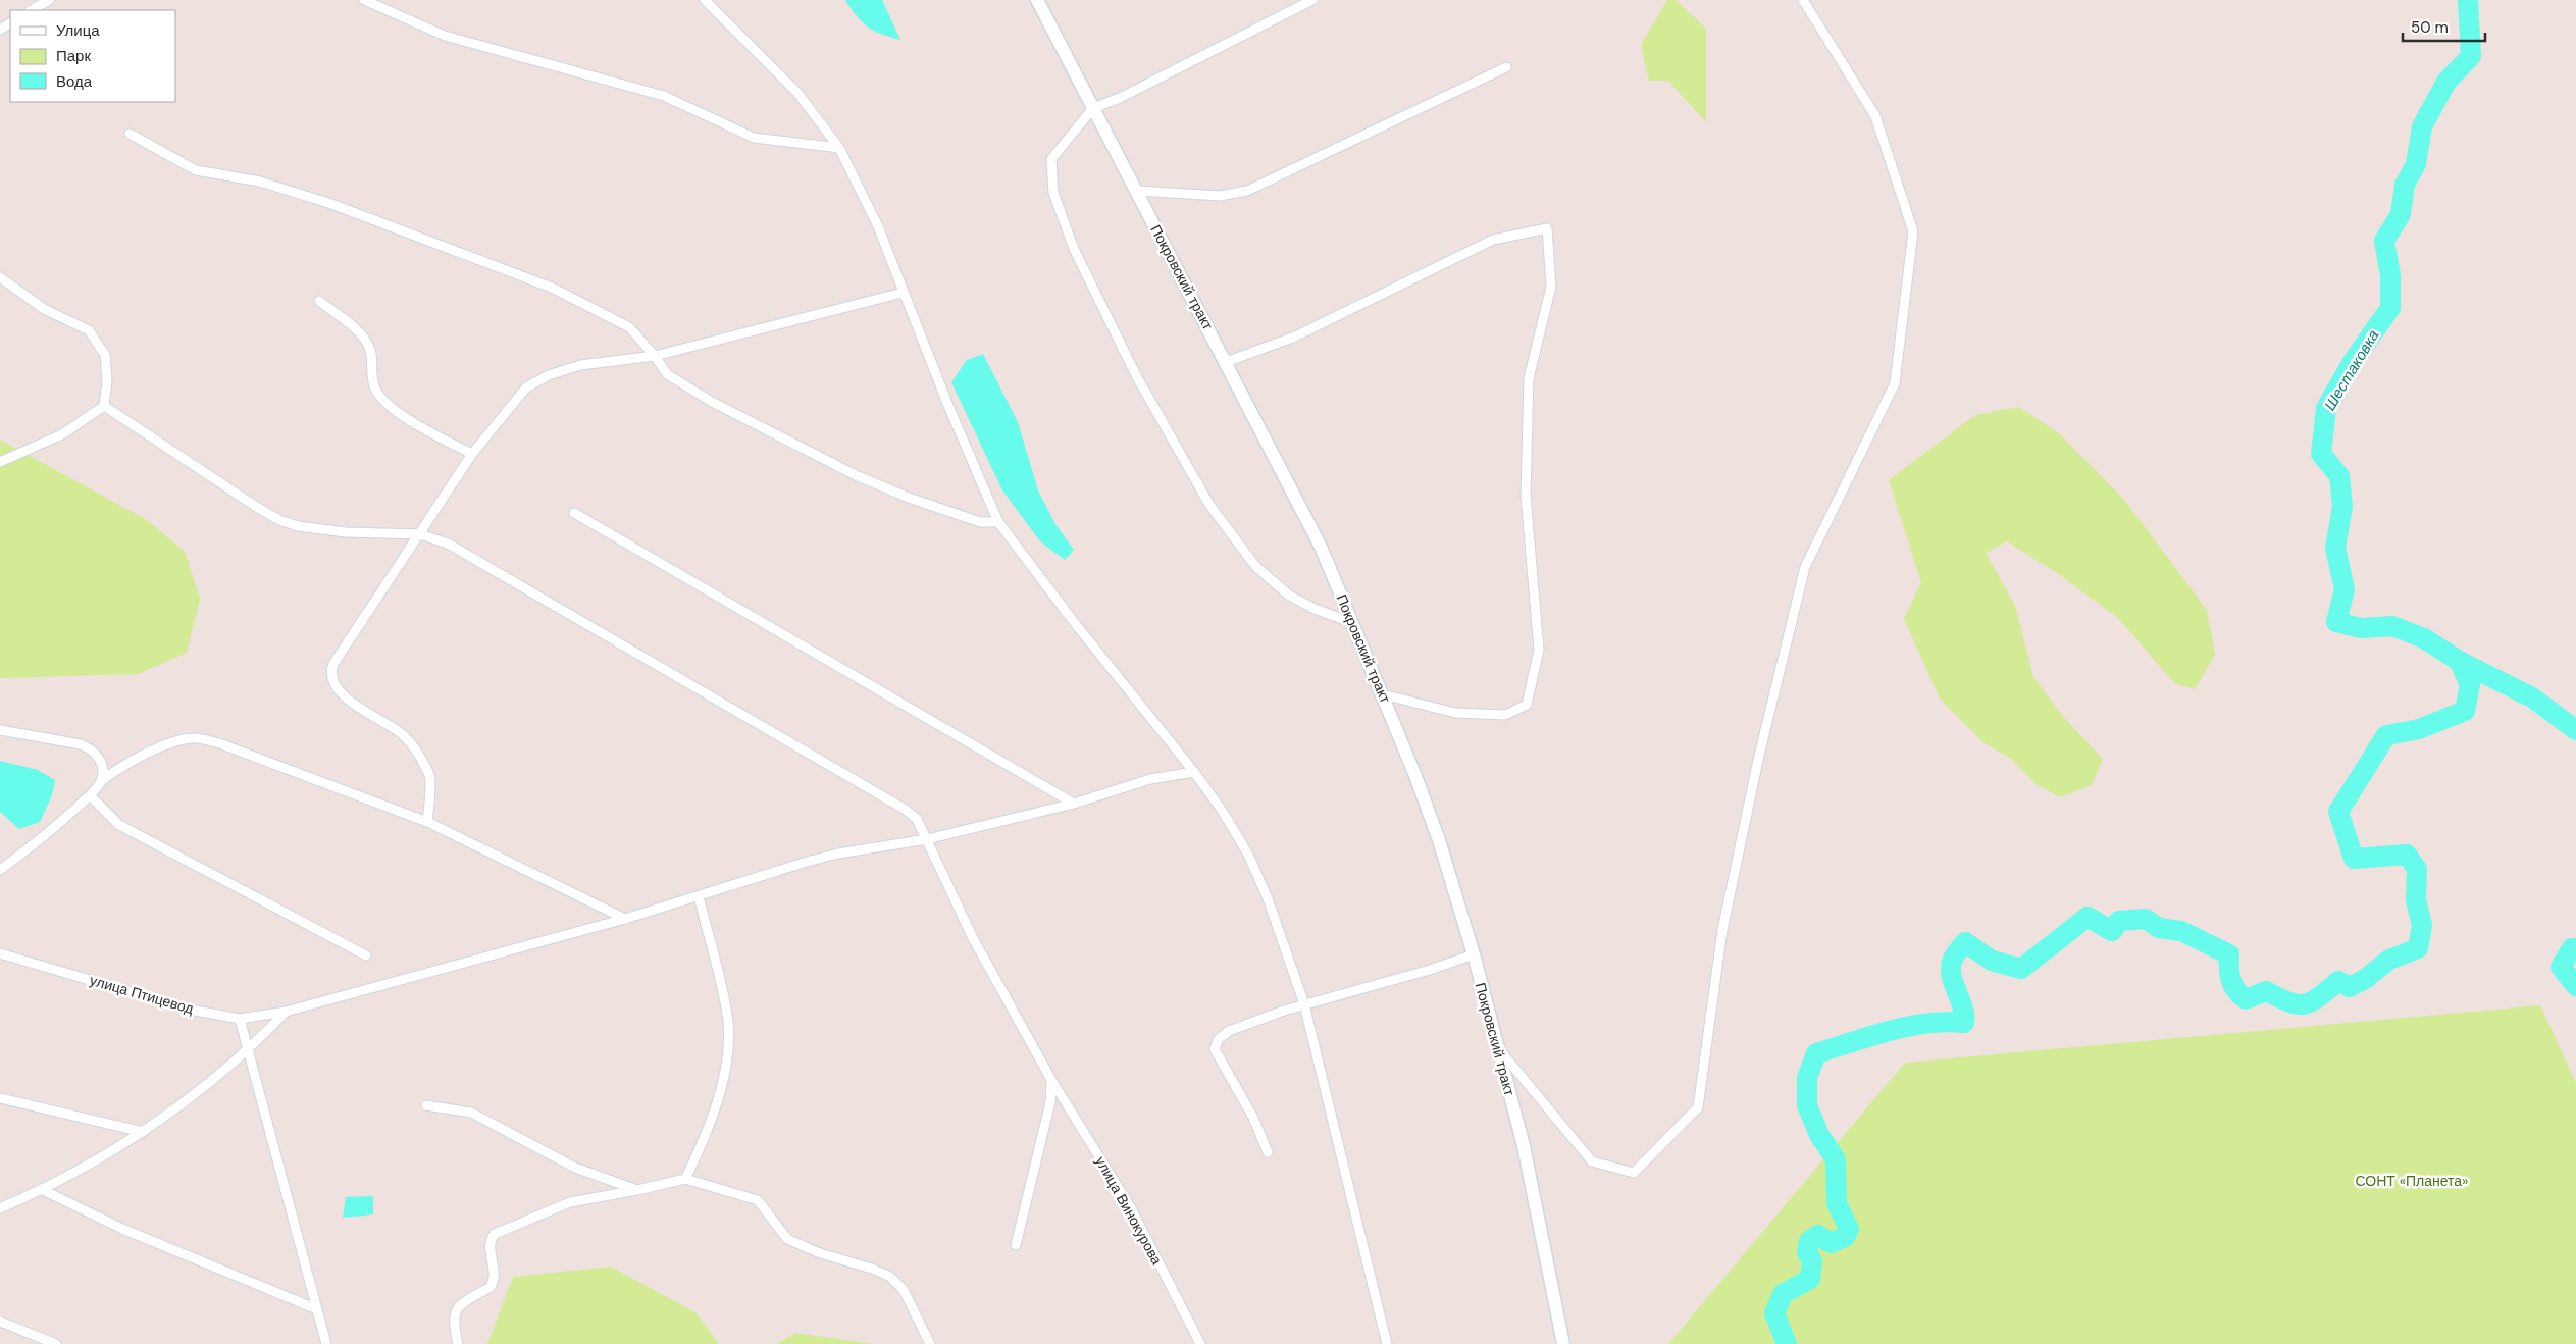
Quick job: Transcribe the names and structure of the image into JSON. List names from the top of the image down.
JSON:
{
  "streets": {
    "main road": ["Покровский тракт"],
    "street": ["улица Птицевод", "улица Винокурова"]
  },
  "crossings": [
    ["улица Птицевод", "улица Винокурова"]
  ],
  "water": ["Шестаковка"],
  "parks": ["СОНТ «Планета»"],
  "legend": ["Улица", "Парк", "Вода"],
  "scale_bar": "50 m"
}
